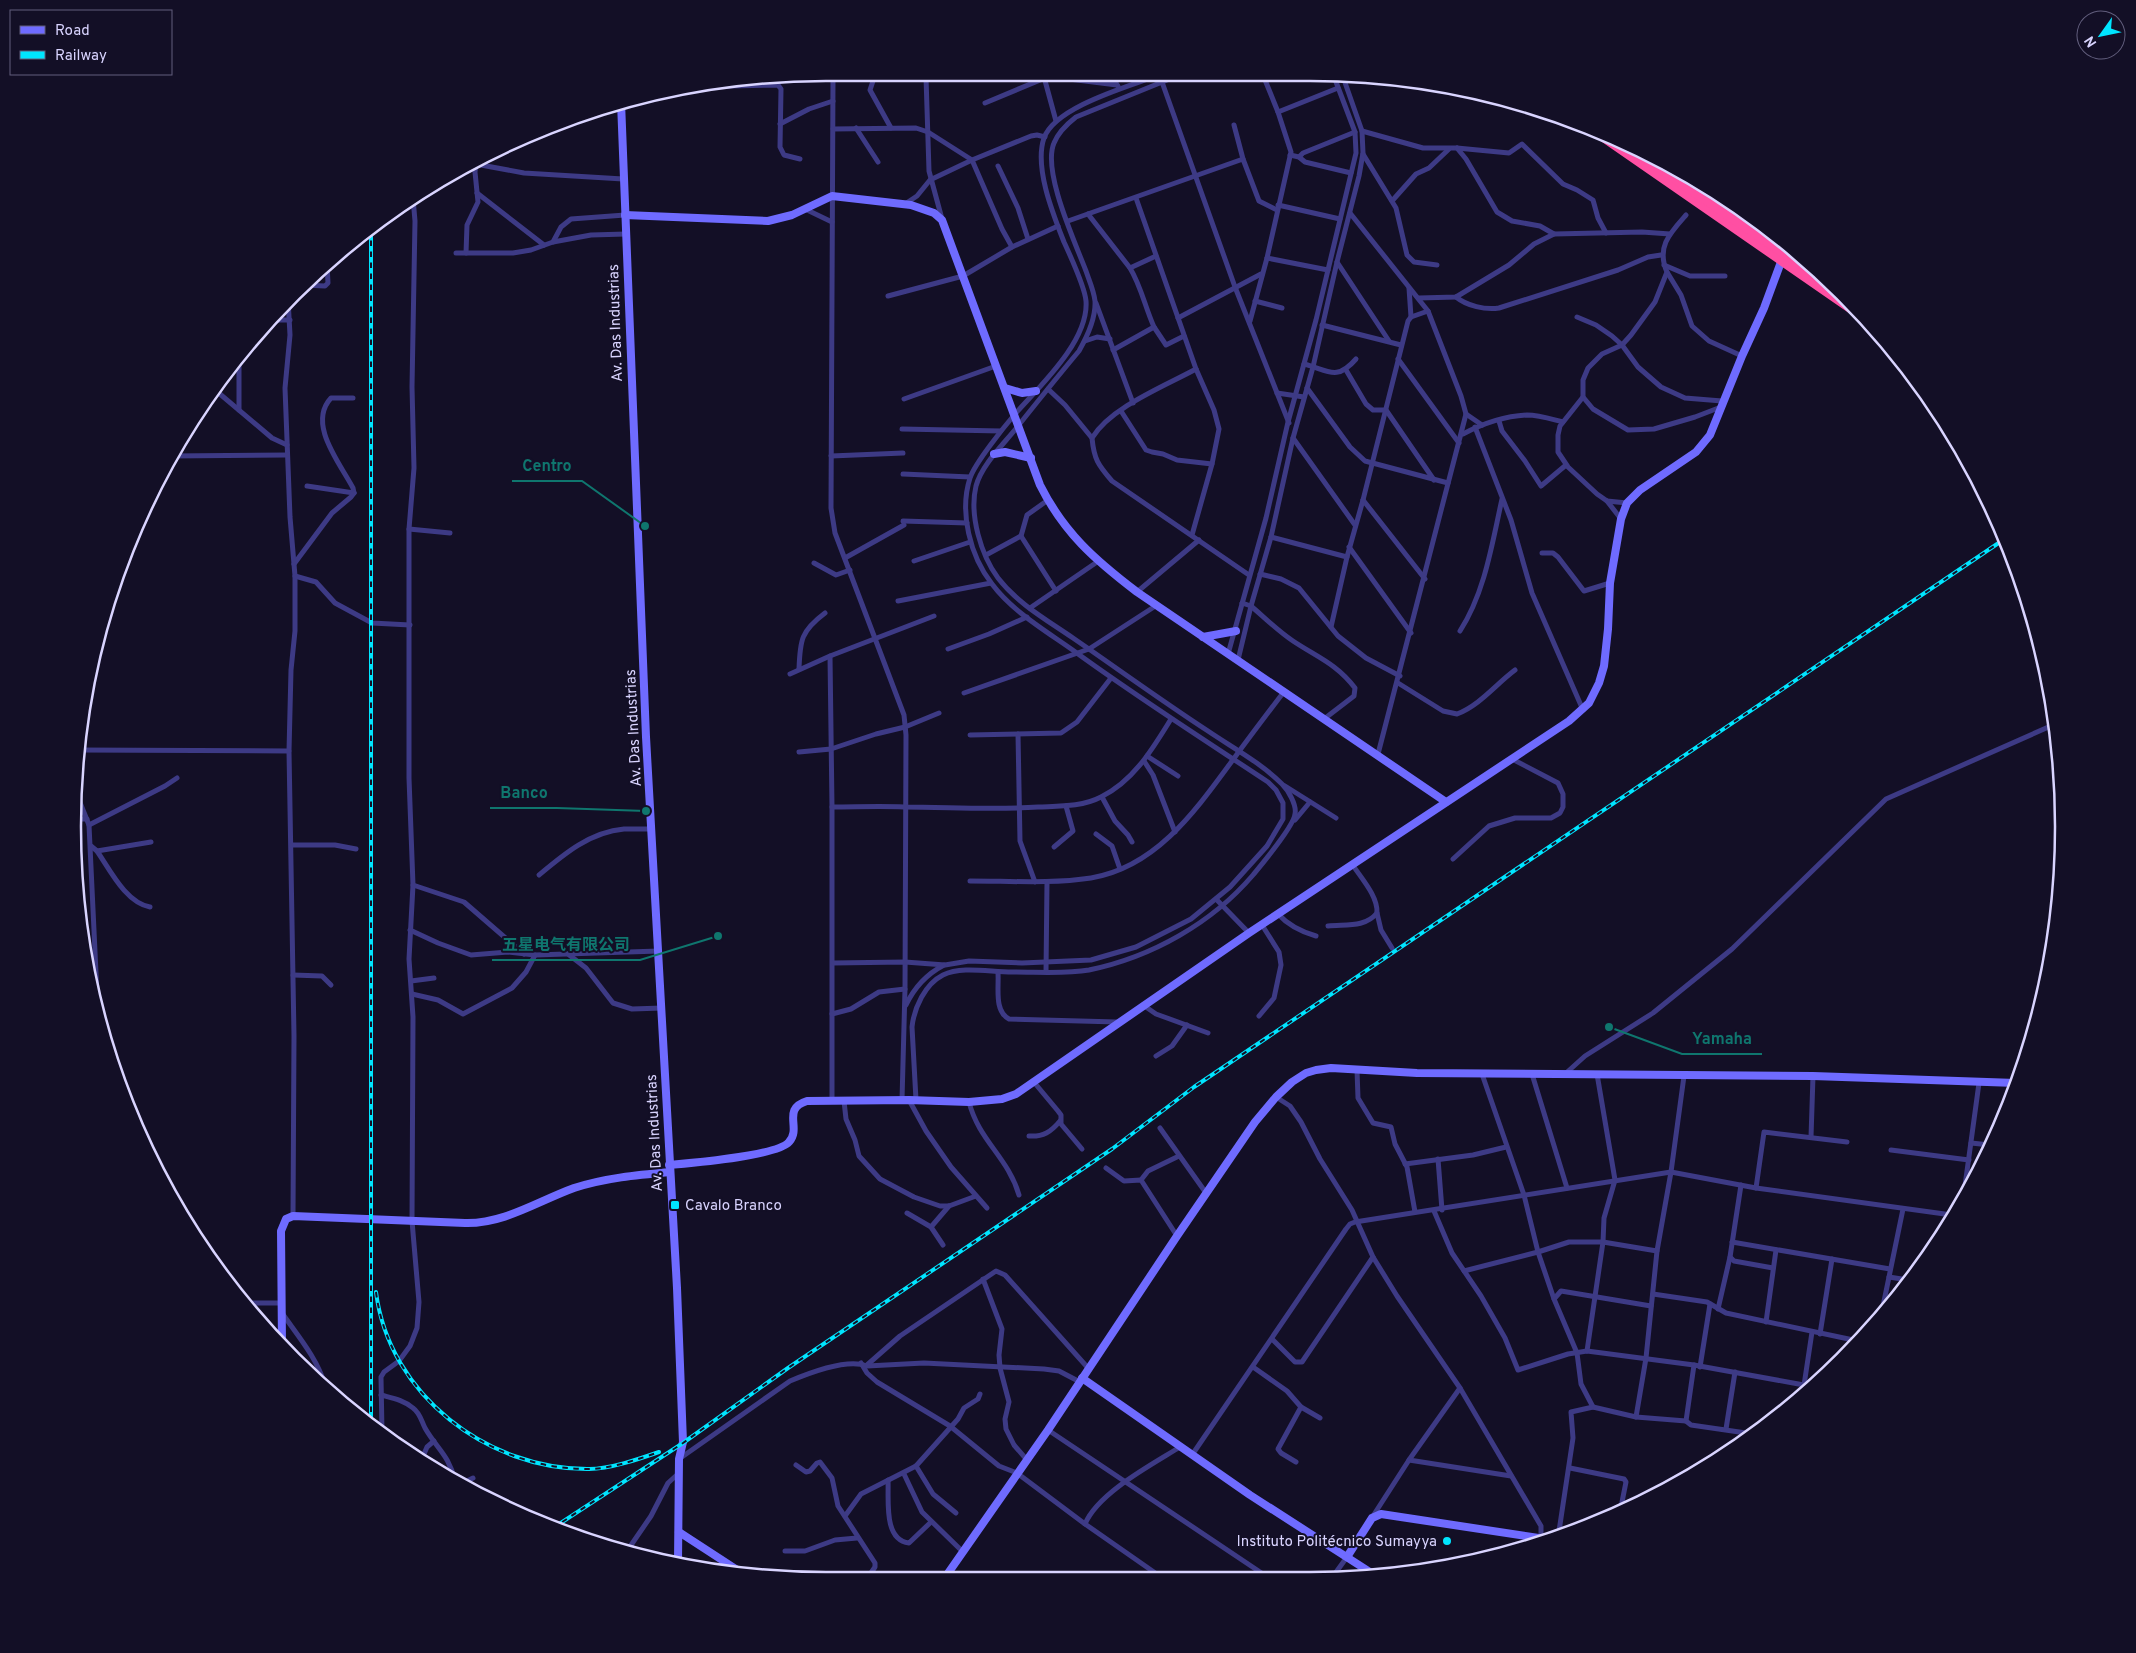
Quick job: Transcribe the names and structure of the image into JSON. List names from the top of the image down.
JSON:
{
  "streets": {
    "street": ["Av. Das Industrias"]
  },
  "places": {
    "other": [
      "Centro",
      "Banco",
      "五星电气有限公司",
      "Yamaha",
      "Instituto Politécnico Sumayya"
    ],
    "transit": ["Cavalo Branco"]
  },
  "legend": ["Road", "Railway"],
  "north": "bottom left"
}
